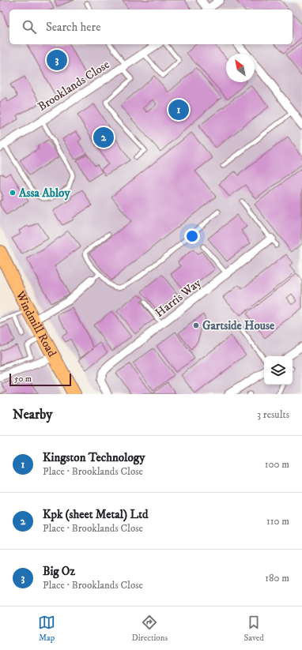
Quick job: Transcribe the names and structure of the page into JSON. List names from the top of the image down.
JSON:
{
  "streets": {
    "main road": ["Windmill Road"],
    "street": ["Brooklands Close", "Harris Way"]
  },
  "places": ["Assa Abloy", "Gartside House"],
  "scale_bar": "50 m",
  "north": "top left",
  "page": {
    "search": "Search here",
    "pins": ["3", "1", "2"],
    "scale": "50 m",
    "heading": ["Nearby", "3 results"],
    "list": [
      {
        "mark": "1",
        "name": "Kingston Technology",
        "note": "Place · Brooklands Close",
        "value": "100 m"
      },
      {
        "mark": "2",
        "name": "Kpk (sheet Metal) Ltd",
        "note": "Place · Brooklands Close",
        "value": "110 m"
      },
      {
        "mark": "3",
        "name": "Big Oz",
        "note": "Place · Brooklands Close",
        "value": "180 m"
      }
    ],
    "nav": ["Map", "Directions", "Saved"]
  }
}
